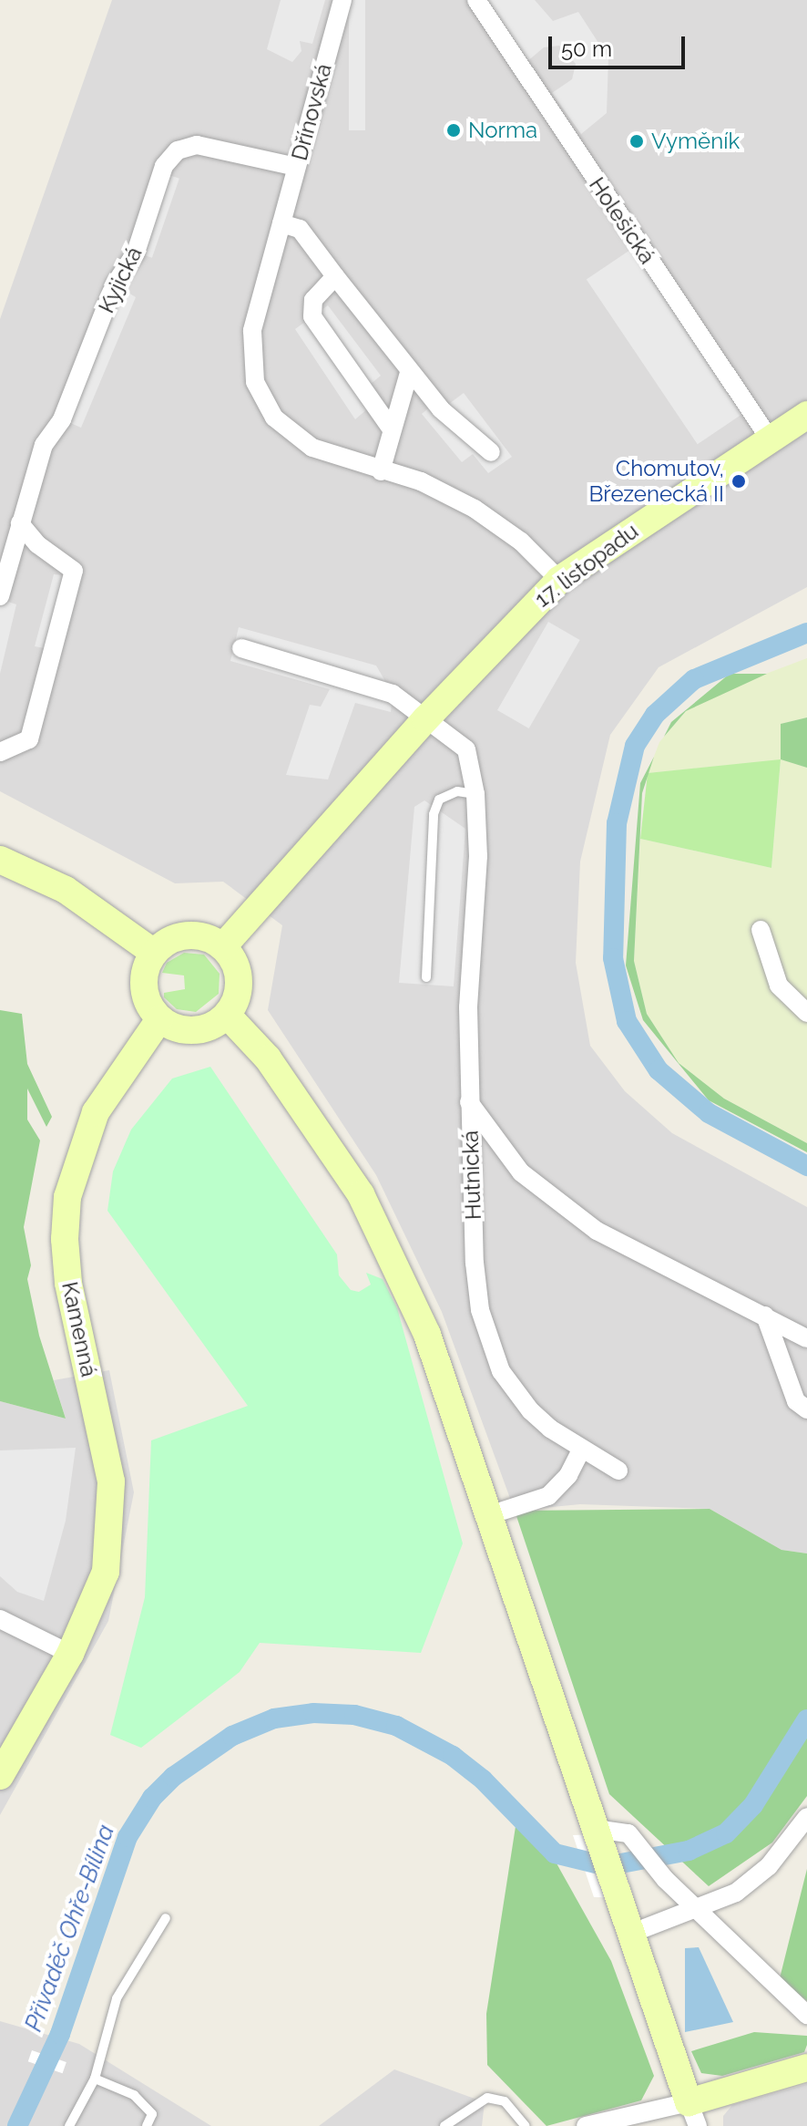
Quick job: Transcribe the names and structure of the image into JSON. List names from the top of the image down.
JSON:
{
  "streets": {
    "street": [
      "Dřínovská",
      "Holešická",
      "Kyjická",
      "17. listopadu",
      "Hutnická",
      "Kamenná"
    ]
  },
  "crossings": [
    ["Dřínovská", "Kyjická"],
    ["Dřínovská", "17. listopadu"],
    ["Holešická", "17. listopadu"],
    ["17. listopadu", "Kamenná"]
  ],
  "water": ["Přivaděč Ohře-Bílina"],
  "places": ["Norma", "Vyměník", "Chomutov, Březenecká II"],
  "scale_bar": "50 m"
}
